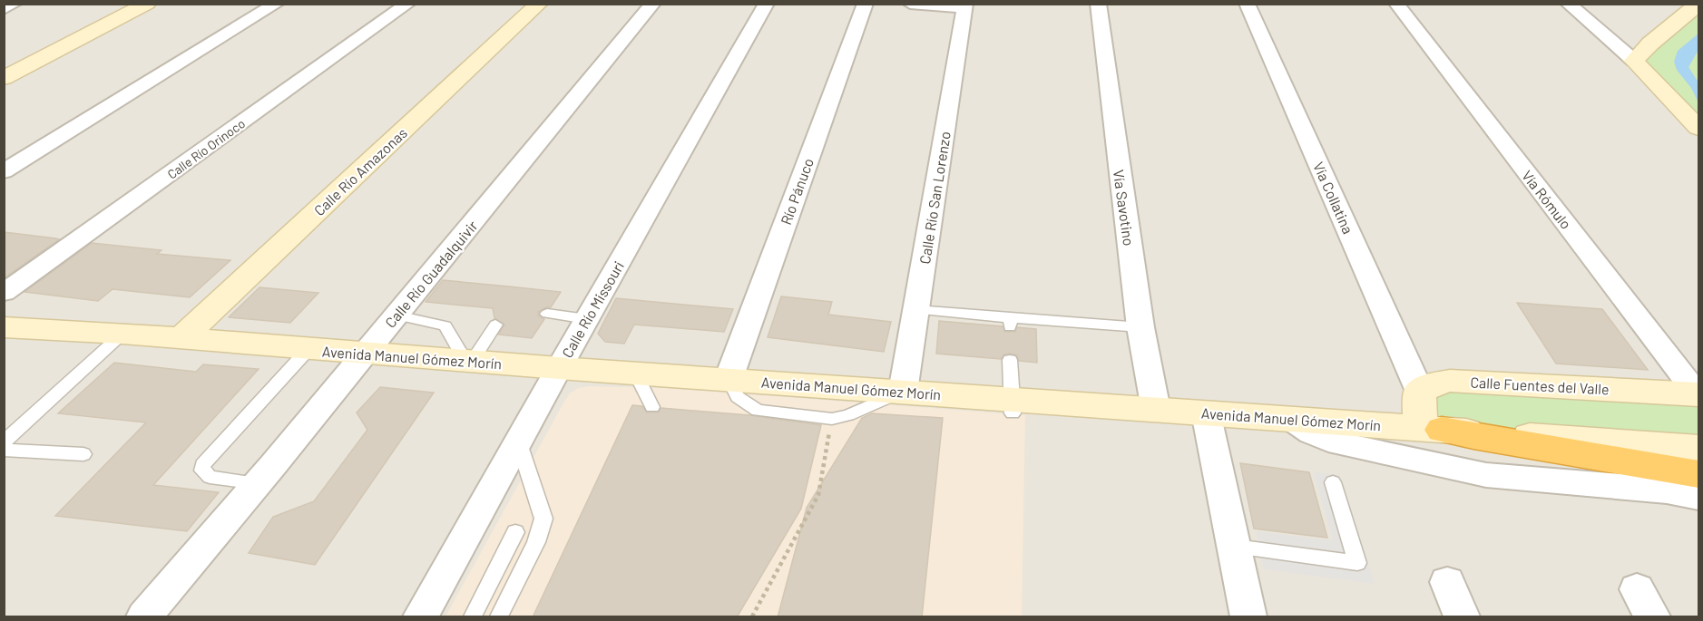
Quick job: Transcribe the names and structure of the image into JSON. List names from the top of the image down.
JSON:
{
  "streets": {
    "street": [
      "Calle Río Orinoco",
      "Calle Río Amazonas",
      "Río Pánuco",
      "Calle Río San Lorenzo",
      "Vía Collatina",
      "Vía Rómulo",
      "Vía Savotino",
      "Calle Río Guadalquivir",
      "Calle Río Missouri",
      "Avenida Manuel Gómez Morín",
      "Calle Fuentes del Valle"
    ]
  },
  "crossings": [
    ["Calle Río Amazonas", "Avenida Manuel Gómez Morín"],
    ["Río Pánuco", "Avenida Manuel Gómez Morín"],
    ["Calle Río San Lorenzo", "Avenida Manuel Gómez Morín"],
    ["Vía Collatina", "Calle Fuentes del Valle"],
    ["Vía Rómulo", "Calle Fuentes del Valle"],
    ["Vía Savotino", "Avenida Manuel Gómez Morín"],
    ["Calle Río Guadalquivir", "Avenida Manuel Gómez Morín"],
    ["Calle Río Missouri", "Avenida Manuel Gómez Morín"]
  ]
}
